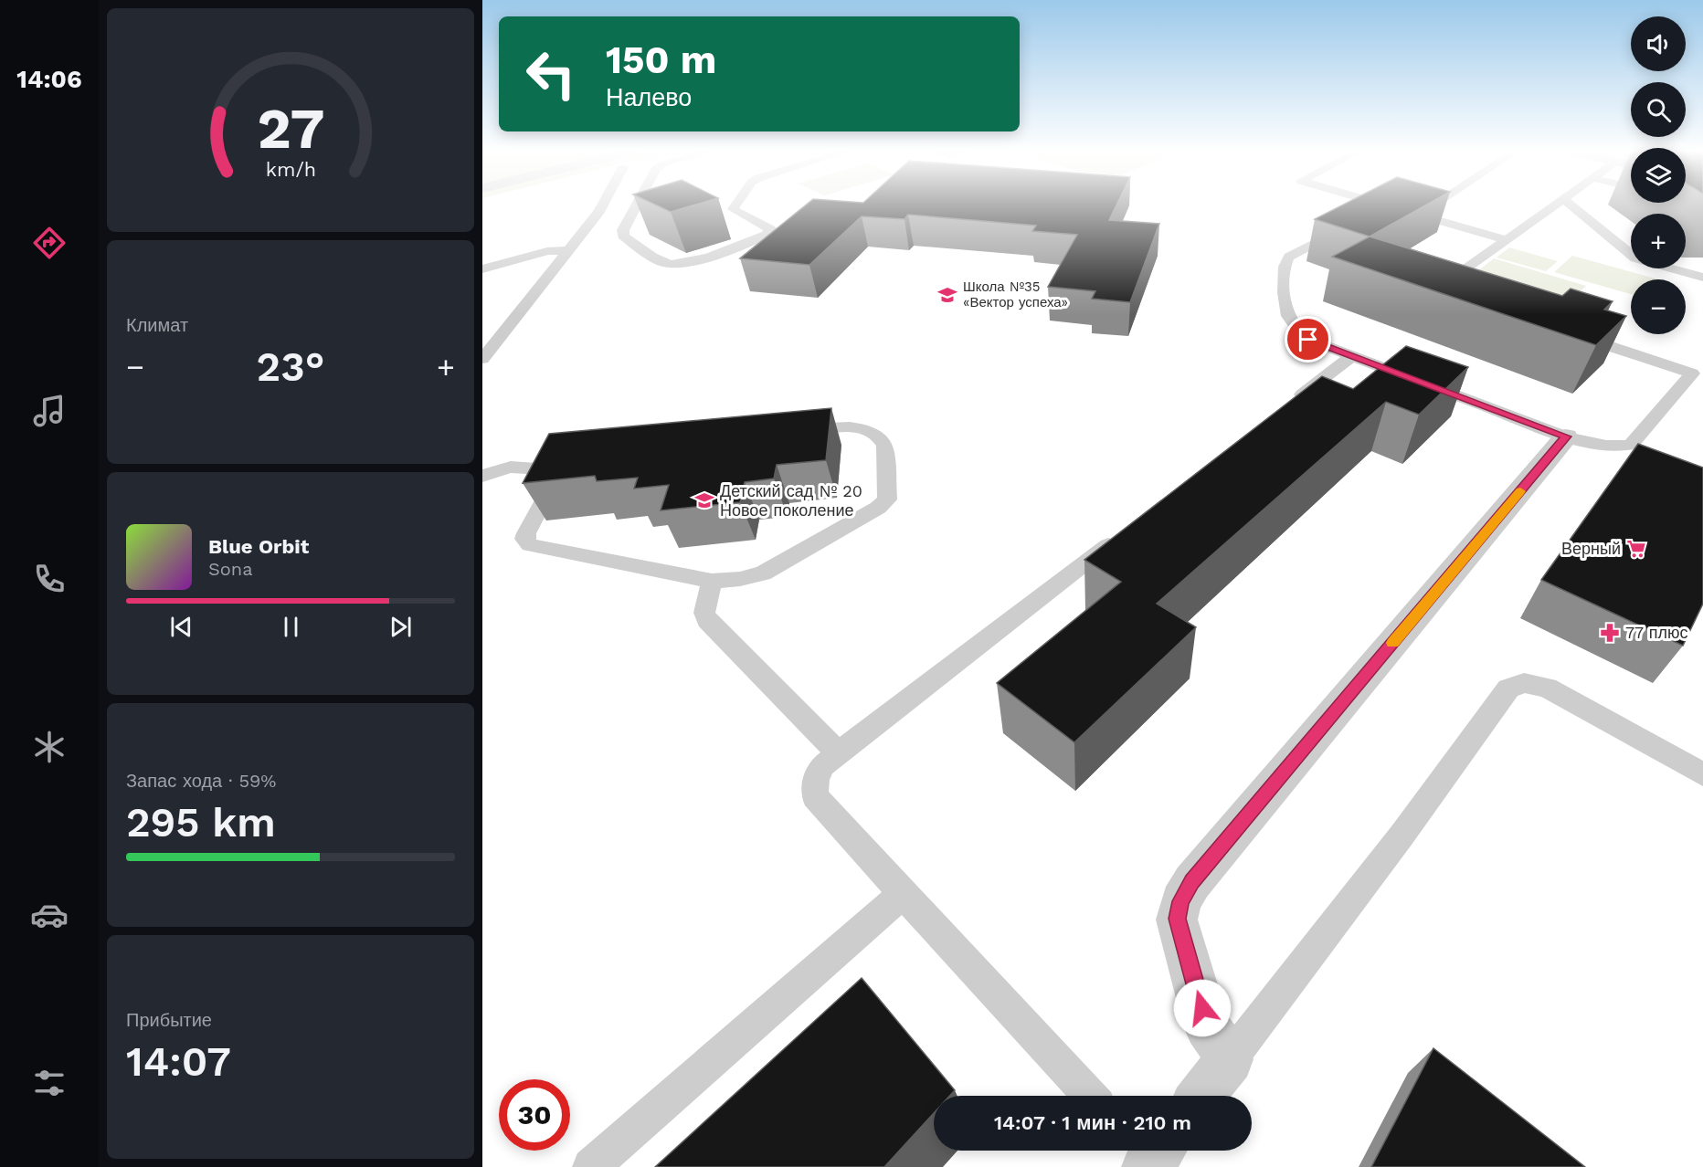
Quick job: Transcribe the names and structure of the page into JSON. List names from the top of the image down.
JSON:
{
  "places": {
    "school or university": ["Школа №35 «Вектор успеха»", "Детский сад № 20 Новое поколение"],
    "supermarket": ["Верный"],
    "pharmacy": ["77 плюс"]
  },
  "page": {
    "tabs": "14:06",
    "map_buttons": ["+", "−"],
    "turn": ["150 m", "Налево"],
    "tile": [
      "Климат",
      ["Запас хода · 59%", "295 km"],
      ["Прибытие", "14:07"]
    ],
    "heat": ["−", "23°", "+"],
    "song": ["Blue Orbit", "Sona"],
    "limit": "30",
    "trip": "14:07 · 1 мин · 210 m",
    "gauge": ["27", "km/h"]
  }
}
